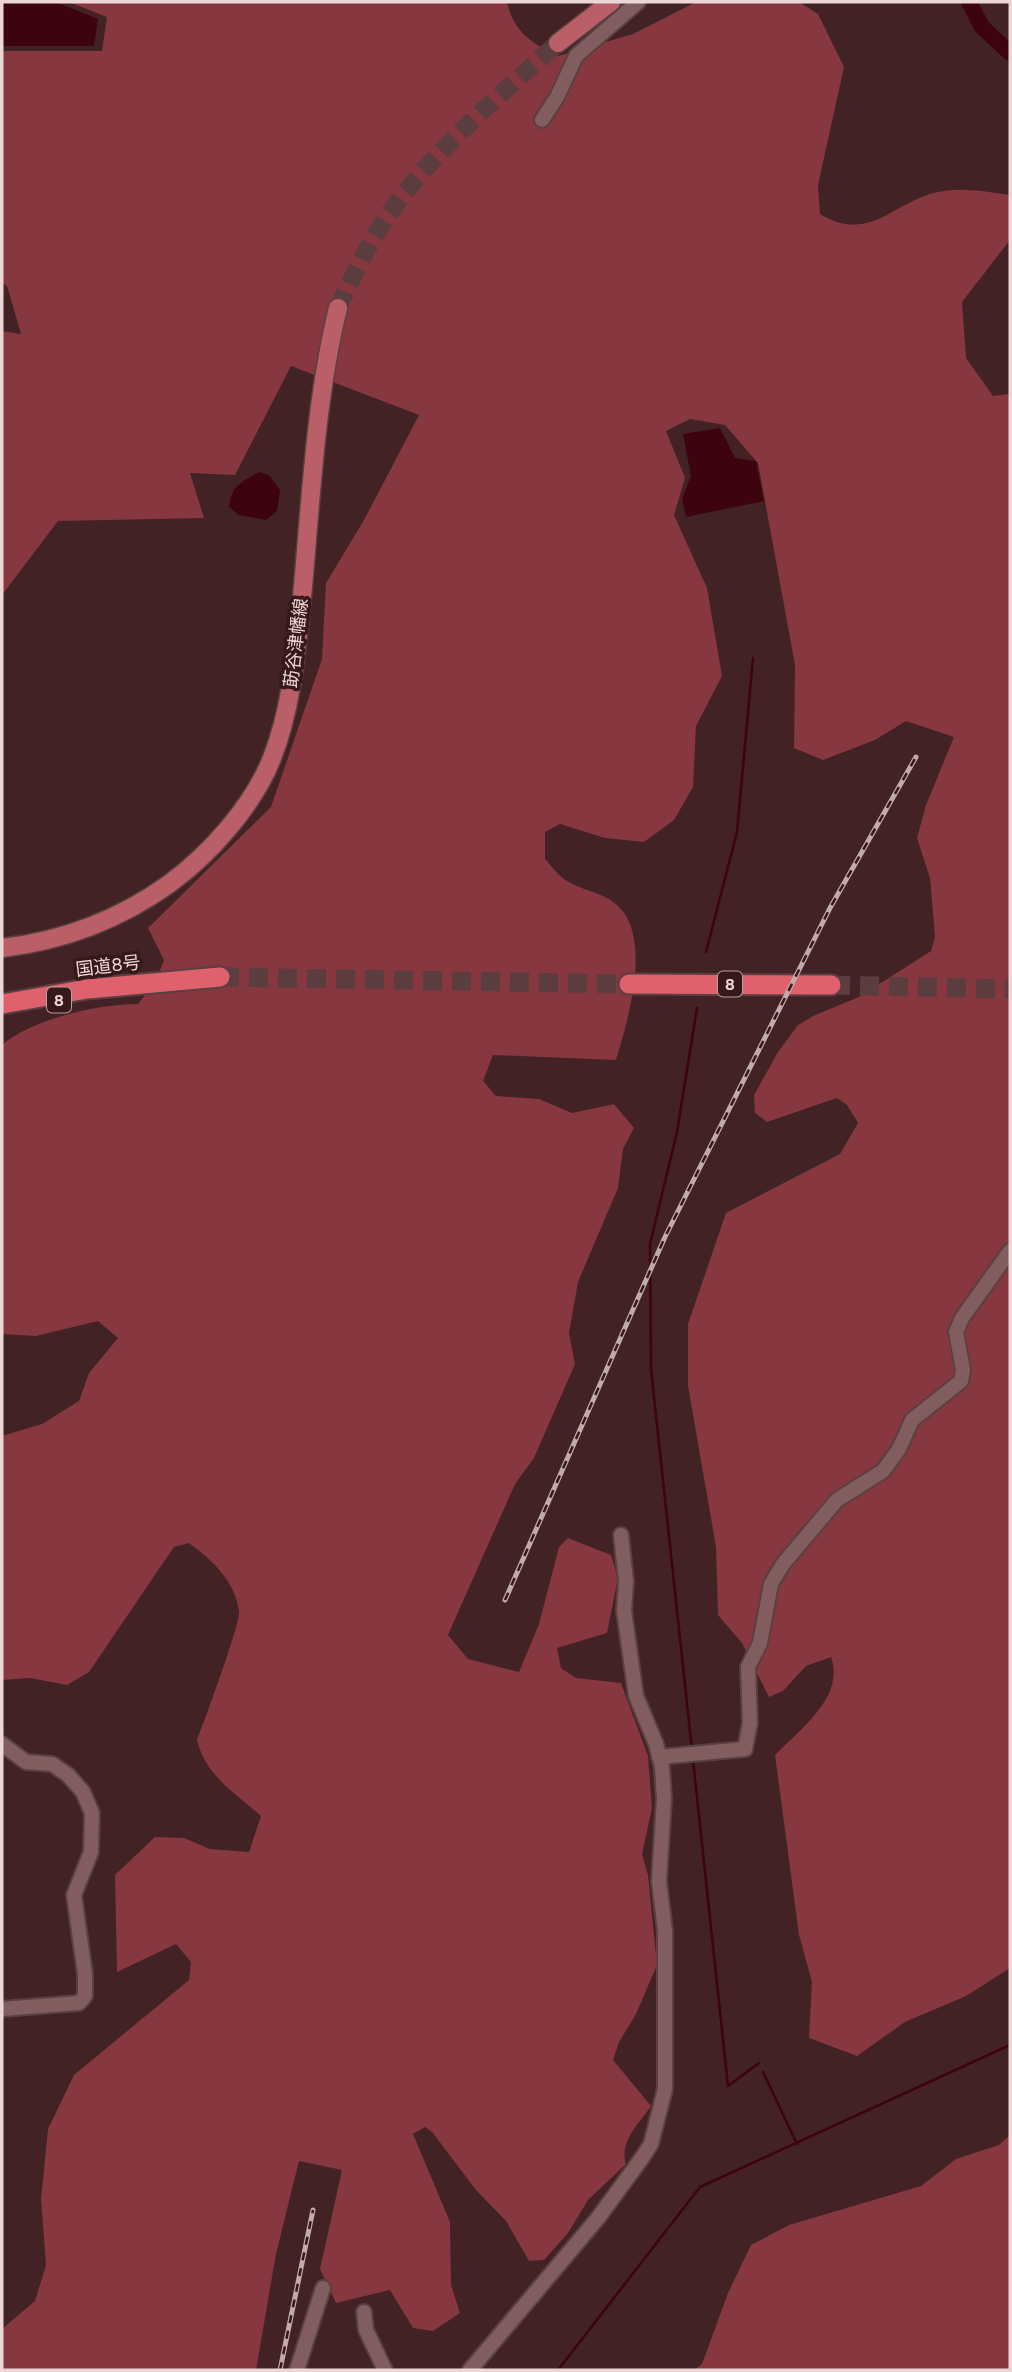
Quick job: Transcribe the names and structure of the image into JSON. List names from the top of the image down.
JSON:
{
  "streets": {
    "highway": ["国道8号", "8"],
    "main road": ["莇谷津幡線"]
  },
  "crossings": [
    ["国道8号", "8"]
  ]
}
